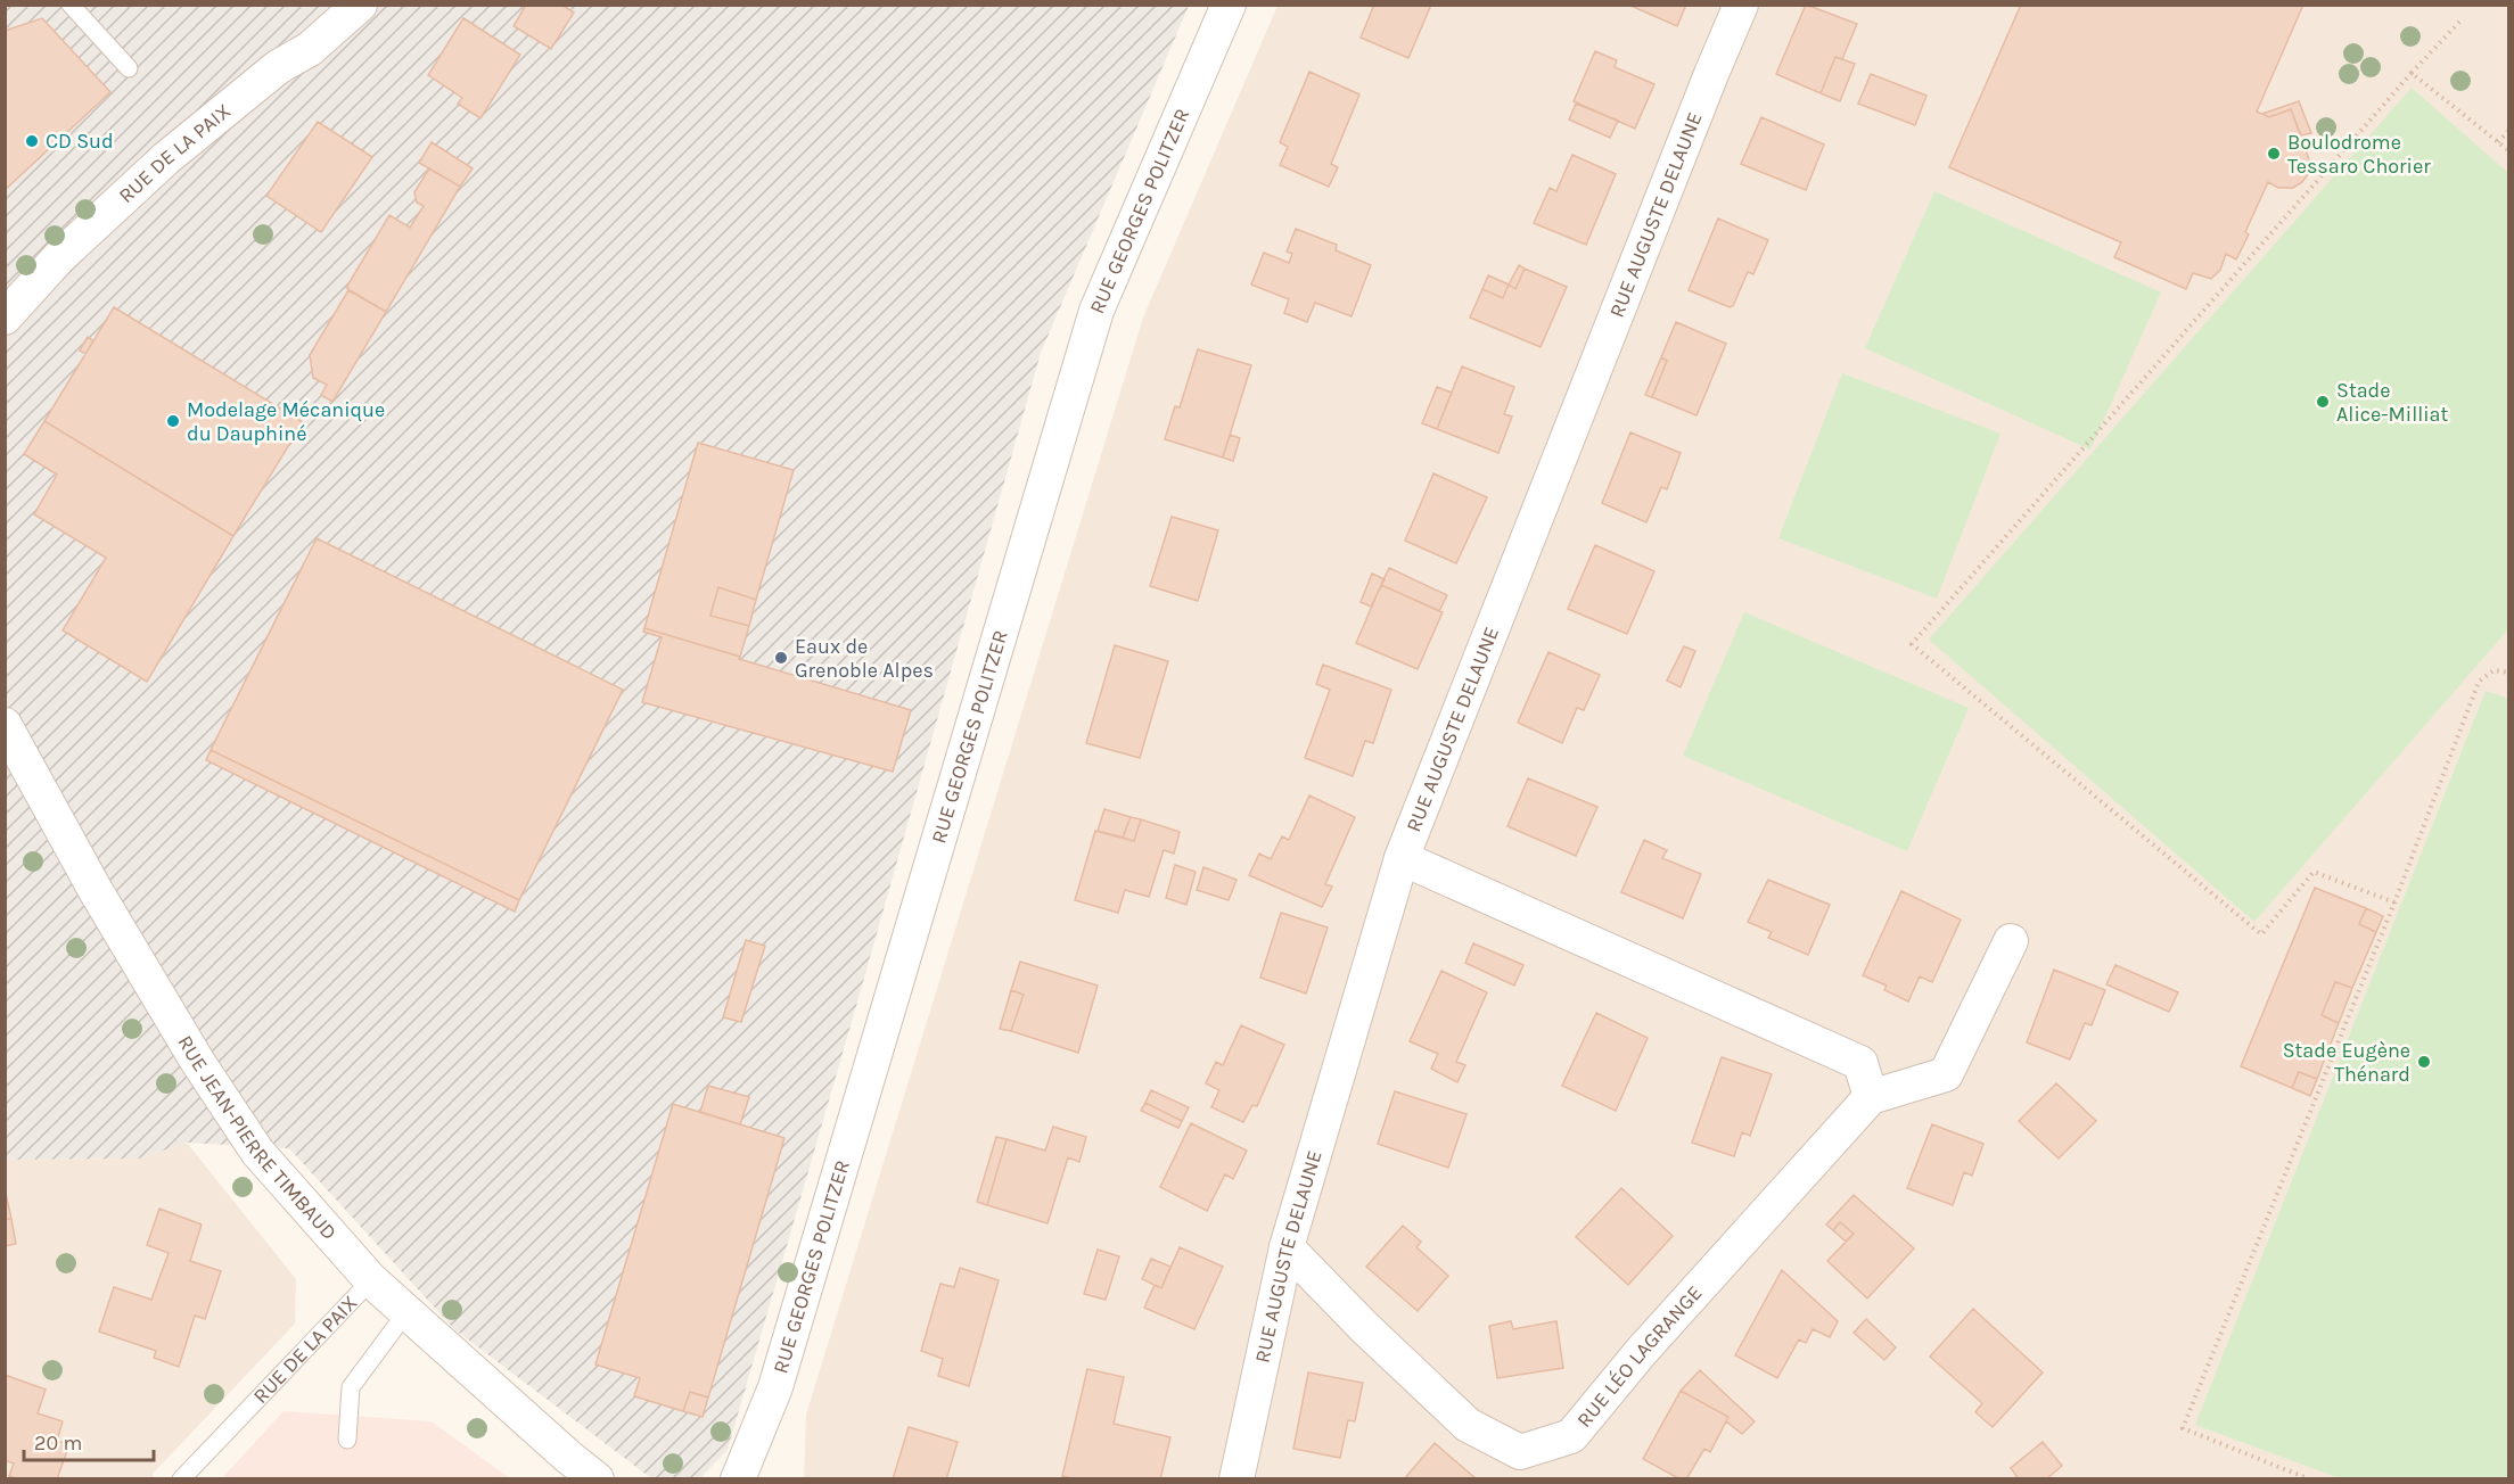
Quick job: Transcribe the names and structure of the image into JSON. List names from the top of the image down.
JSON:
{
  "streets": {
    "street": [
      "RUE DE LA PAIX",
      "RUE GEORGES POLITZER",
      "RUE AUGUSTE DELAUNE",
      "RUE JEAN-PIERRE TIMBAUD",
      "RUE LÉO LAGRANGE"
    ]
  },
  "crossings": [
    ["RUE DE LA PAIX", "RUE JEAN-PIERRE TIMBAUD"],
    ["RUE AUGUSTE DELAUNE", "RUE LÉO LAGRANGE"]
  ],
  "places": [
    "CD Sud",
    "Boulodrome Tessaro Chorier",
    "Stade Alice-Milliat",
    "Modelage Mécanique du Dauphiné",
    "Eaux de Grenoble Alpes",
    "Stade Eugène Thénard"
  ],
  "scale_bar": "20 m"
}
